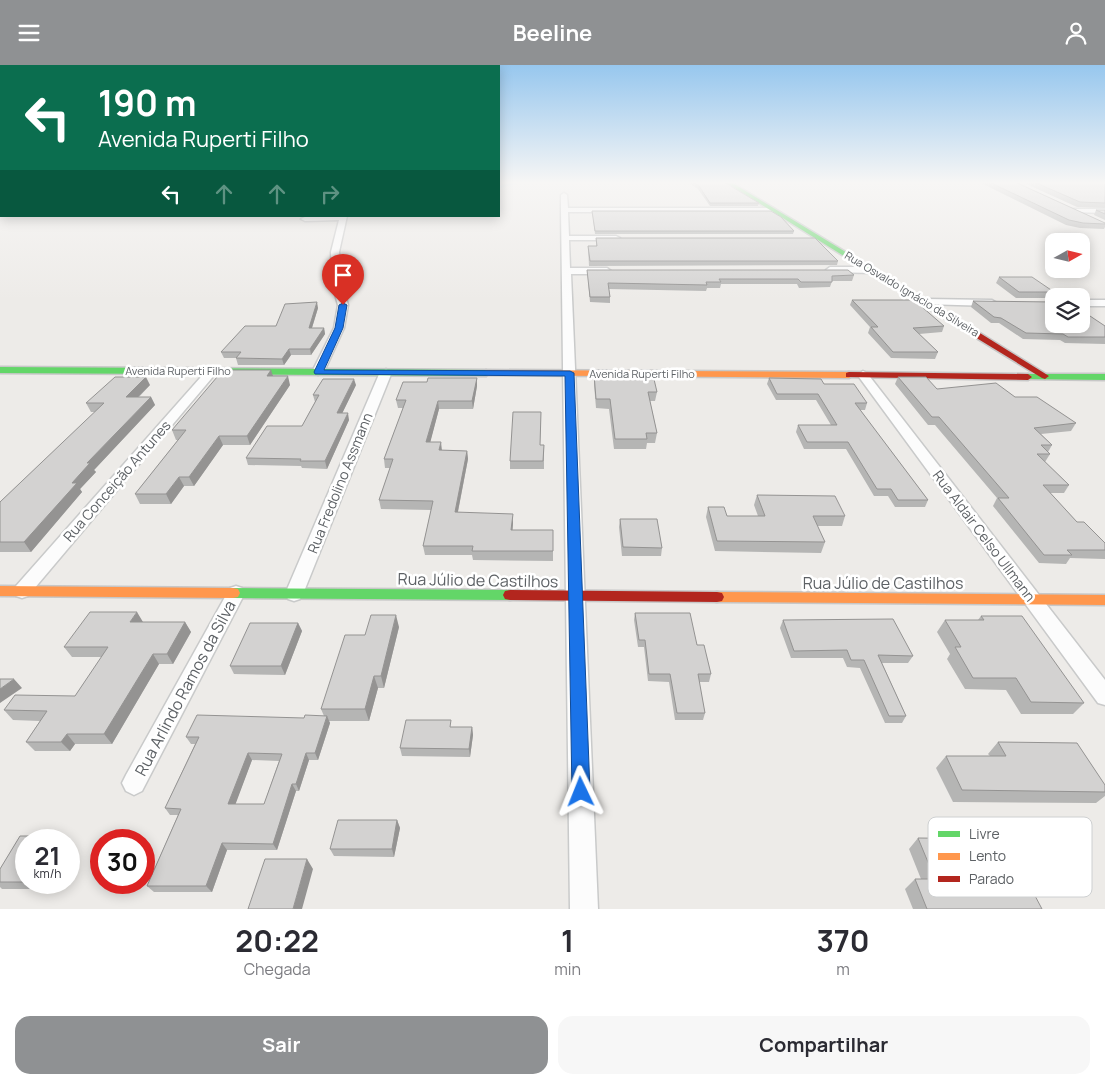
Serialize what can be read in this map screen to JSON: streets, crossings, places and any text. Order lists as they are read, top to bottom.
{
  "streets": {
    "street": [
      "Rua Osvaldo Ignácio da Silveira",
      "Avenida Ruperti Filho",
      "Rua Conceição Antunes",
      "Rua Fredolino Assmann",
      "Rua Aldair Celso Ullmann",
      "Rua Júlio de Castilhos",
      "Rua Arlindo Ramos da Silva"
    ]
  },
  "crossings": [
    ["Rua Osvaldo Ignácio da Silveira", "Avenida Ruperti Filho"],
    ["Avenida Ruperti Filho", "Rua Conceição Antunes"],
    ["Avenida Ruperti Filho", "Rua Fredolino Assmann"],
    ["Avenida Ruperti Filho", "Rua Aldair Celso Ullmann"],
    ["Rua Conceição Antunes", "Rua Júlio de Castilhos"],
    ["Rua Fredolino Assmann", "Rua Júlio de Castilhos"],
    ["Rua Aldair Celso Ullmann", "Rua Júlio de Castilhos"],
    ["Rua Júlio de Castilhos", "Rua Arlindo Ramos da Silva"]
  ],
  "legend": ["Livre", "Lento", "Parado"],
  "north": "right",
  "page": {
    "header": "Beeline",
    "turn": ["190 m", "Avenida Ruperti Filho"],
    "speed": "21 km/h",
    "limit": "30",
    "eta": [
      "20:22",
      "Chegada",
      "1",
      "min",
      "370",
      "m"
    ],
    "buttons": ["Sair", "Compartilhar"]
  }
}
